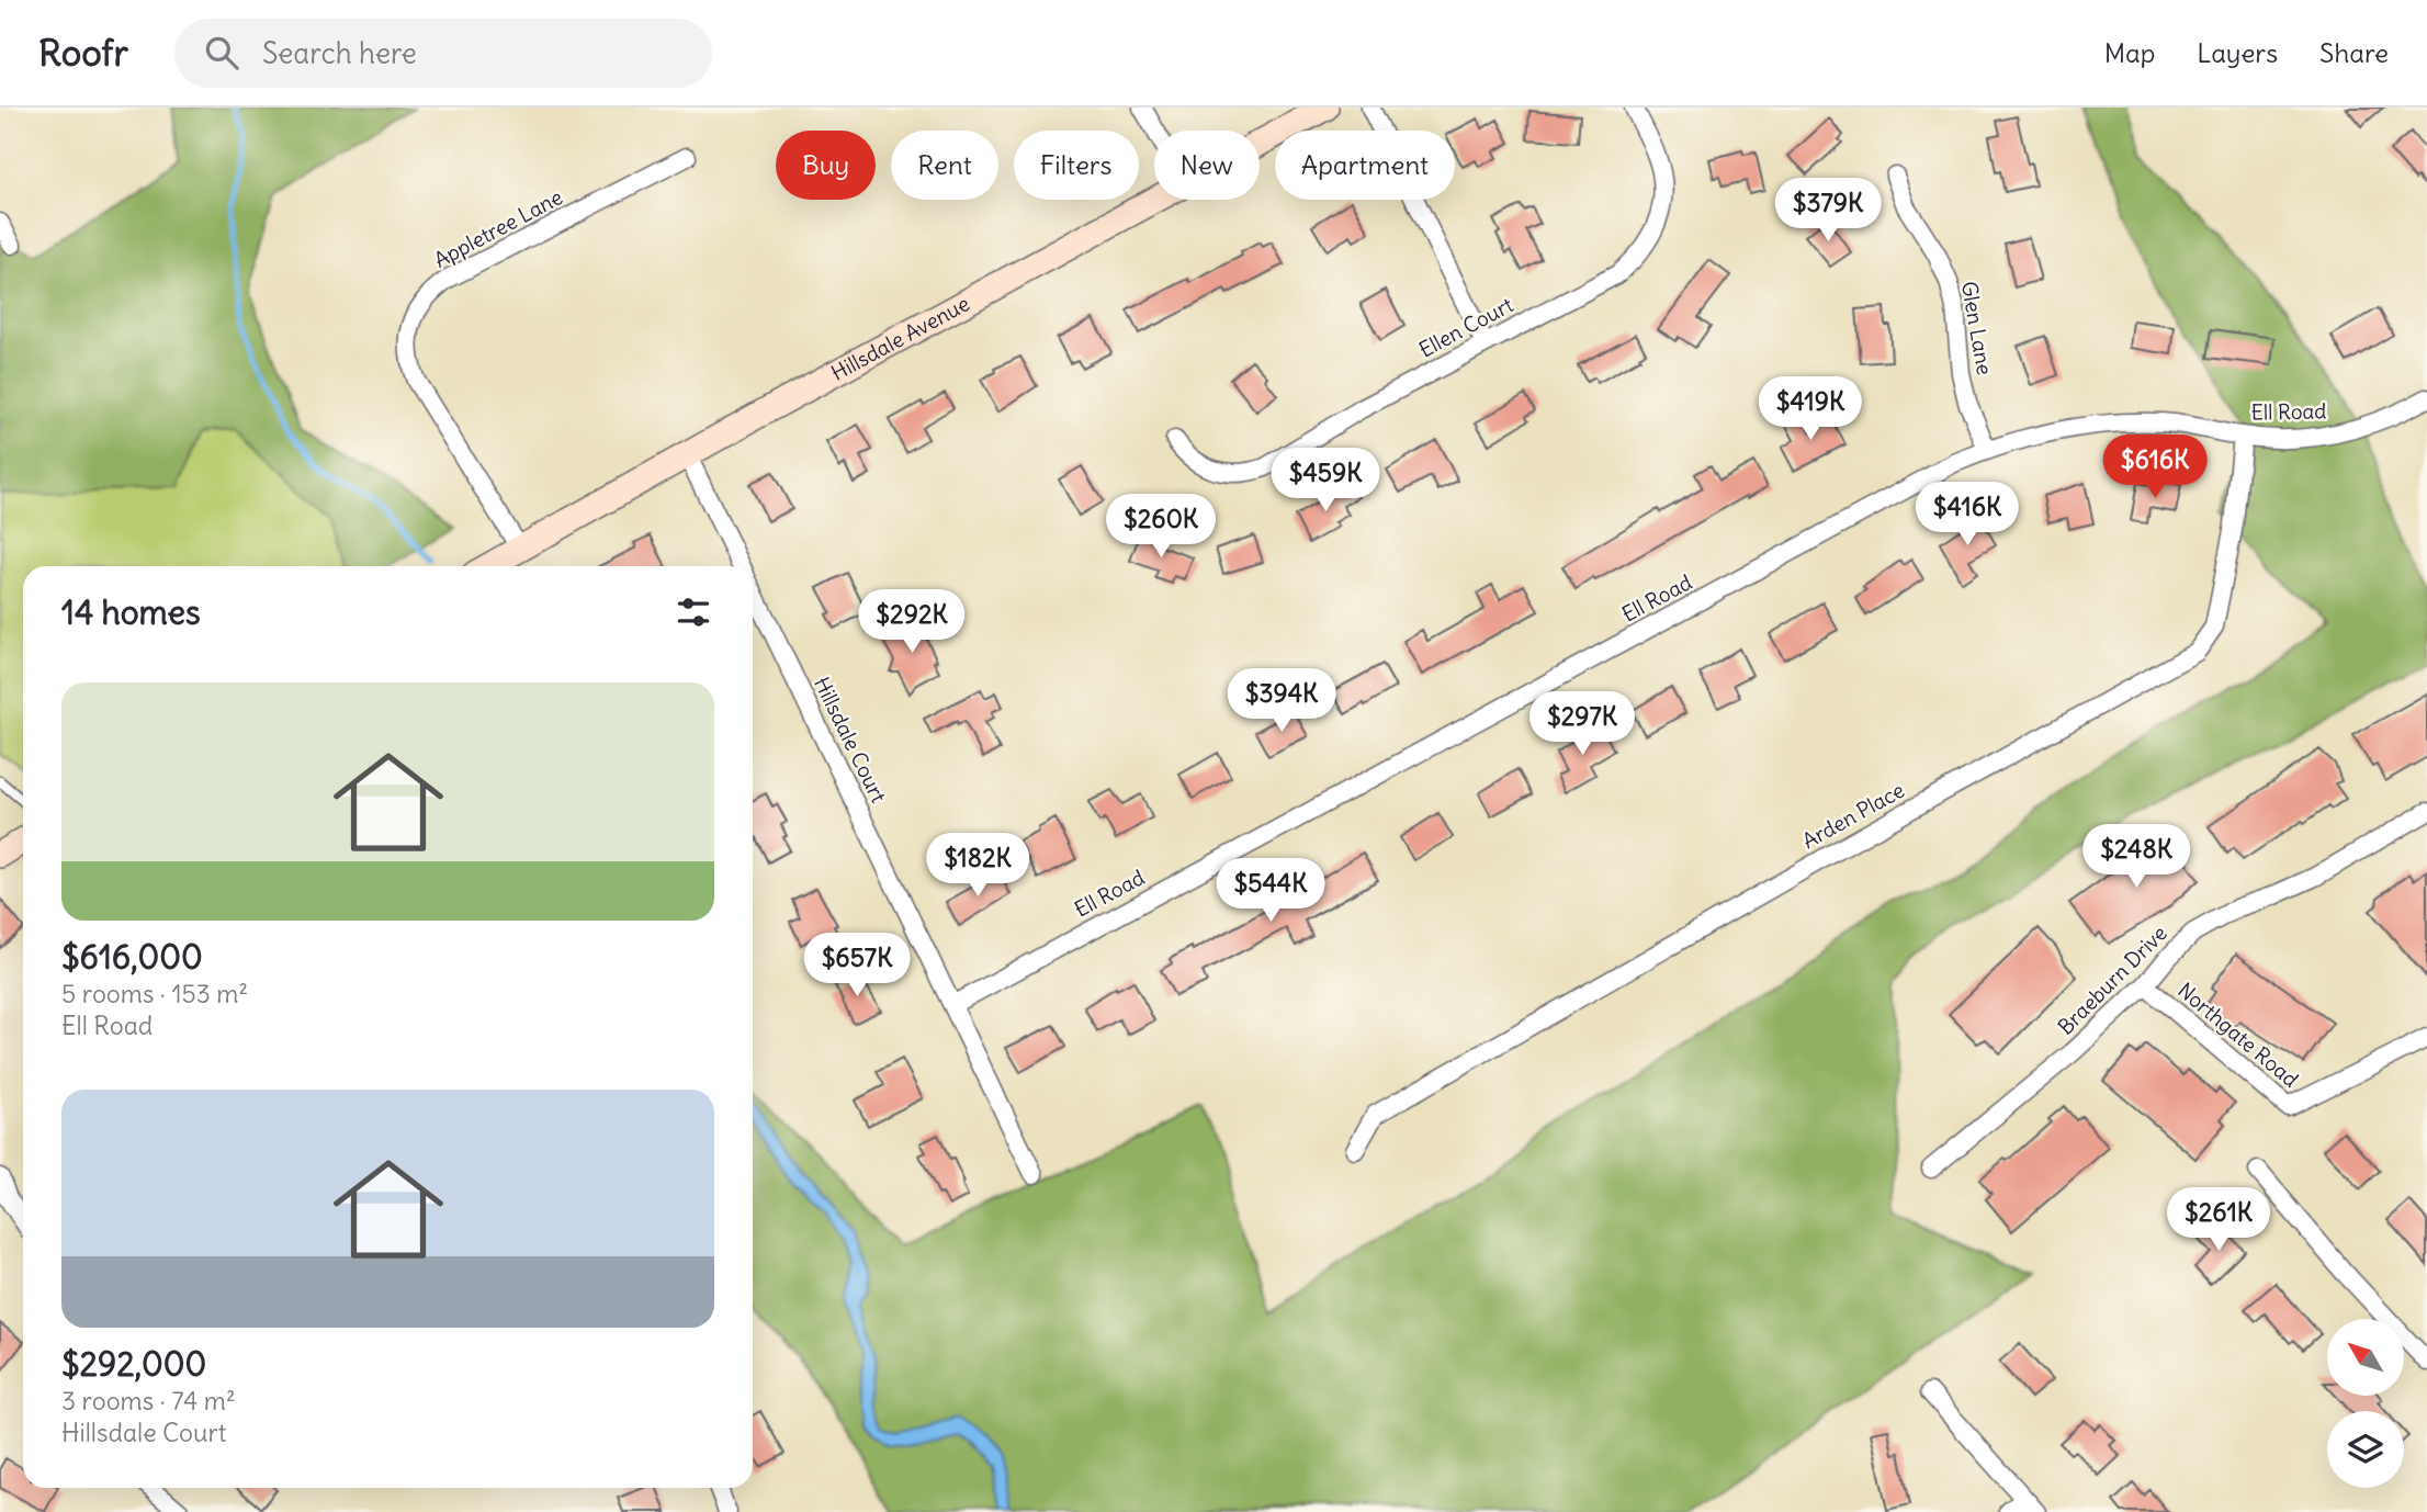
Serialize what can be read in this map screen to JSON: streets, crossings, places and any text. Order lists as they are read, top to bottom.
{
  "streets": {
    "street": [
      "Appletree Lane",
      "Ellen Court",
      "Glen Lane",
      "Hillsdale Avenue",
      "Ell Road",
      "Hillsdale Court",
      "Arden Place",
      "Braeburn Drive",
      "Northgate Road"
    ]
  },
  "crossings": [
    ["Appletree Lane", "Hillsdale Avenue"],
    ["Glen Lane", "Ell Road"],
    ["Hillsdale Avenue", "Hillsdale Court"],
    ["Ell Road", "Hillsdale Court"],
    ["Ell Road", "Arden Place"],
    ["Braeburn Drive", "Northgate Road"]
  ],
  "north": "top left",
  "page": {
    "header": "Roofr",
    "search": "Search here",
    "nav": ["Map", "Layers", "Share"],
    "chip": [
      "Buy",
      "Rent",
      "Filters",
      "New",
      "Apartment"
    ],
    "price": [
      "$379K",
      "$419K",
      "$616K",
      "$459K",
      "$416K",
      "$260K",
      "$292K",
      "$394K",
      "$297K",
      "$248K",
      "$182K",
      "$544K",
      "$657K",
      "$261K"
    ],
    "heading": "14 homes",
    "list": [
      {
        "name": "$616,000",
        "note": "5 rooms · 153 m² · Ell Road"
      },
      {
        "name": "$292,000",
        "note": "3 rooms · 74 m² · Hillsdale Court"
      }
    ]
  }
}
